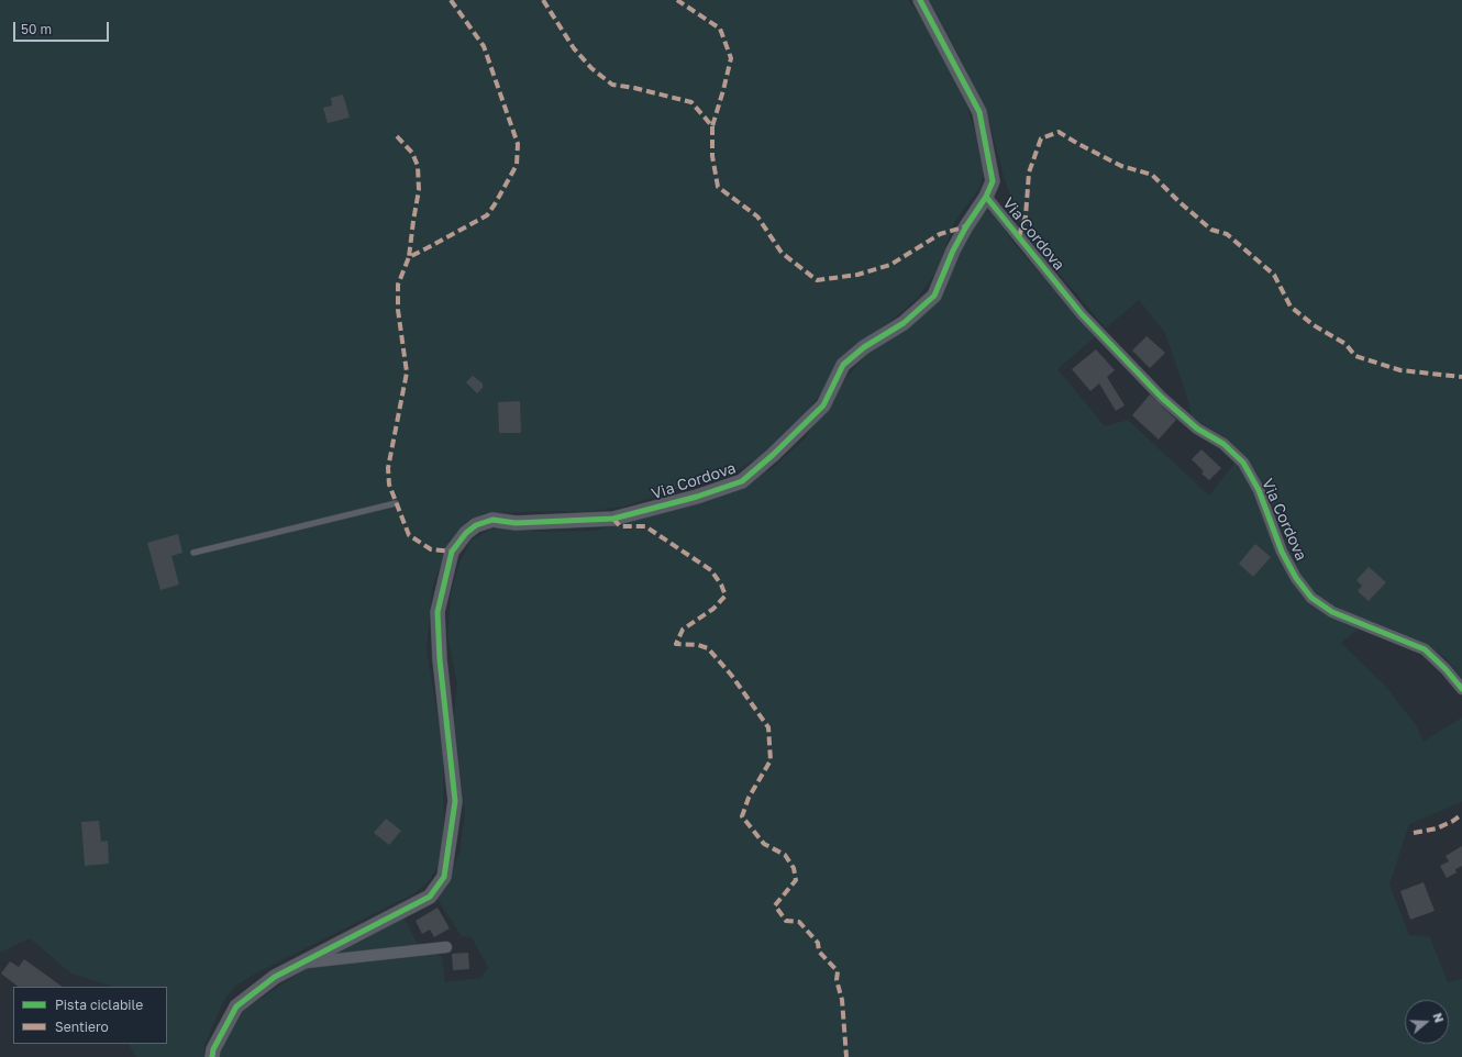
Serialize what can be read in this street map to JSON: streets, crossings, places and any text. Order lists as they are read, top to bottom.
{
  "streets": {
    "street": ["Via Cordova"]
  },
  "legend": ["Pista ciclabile", "Sentiero"],
  "scale_bar": "50 m",
  "north": "right"
}
